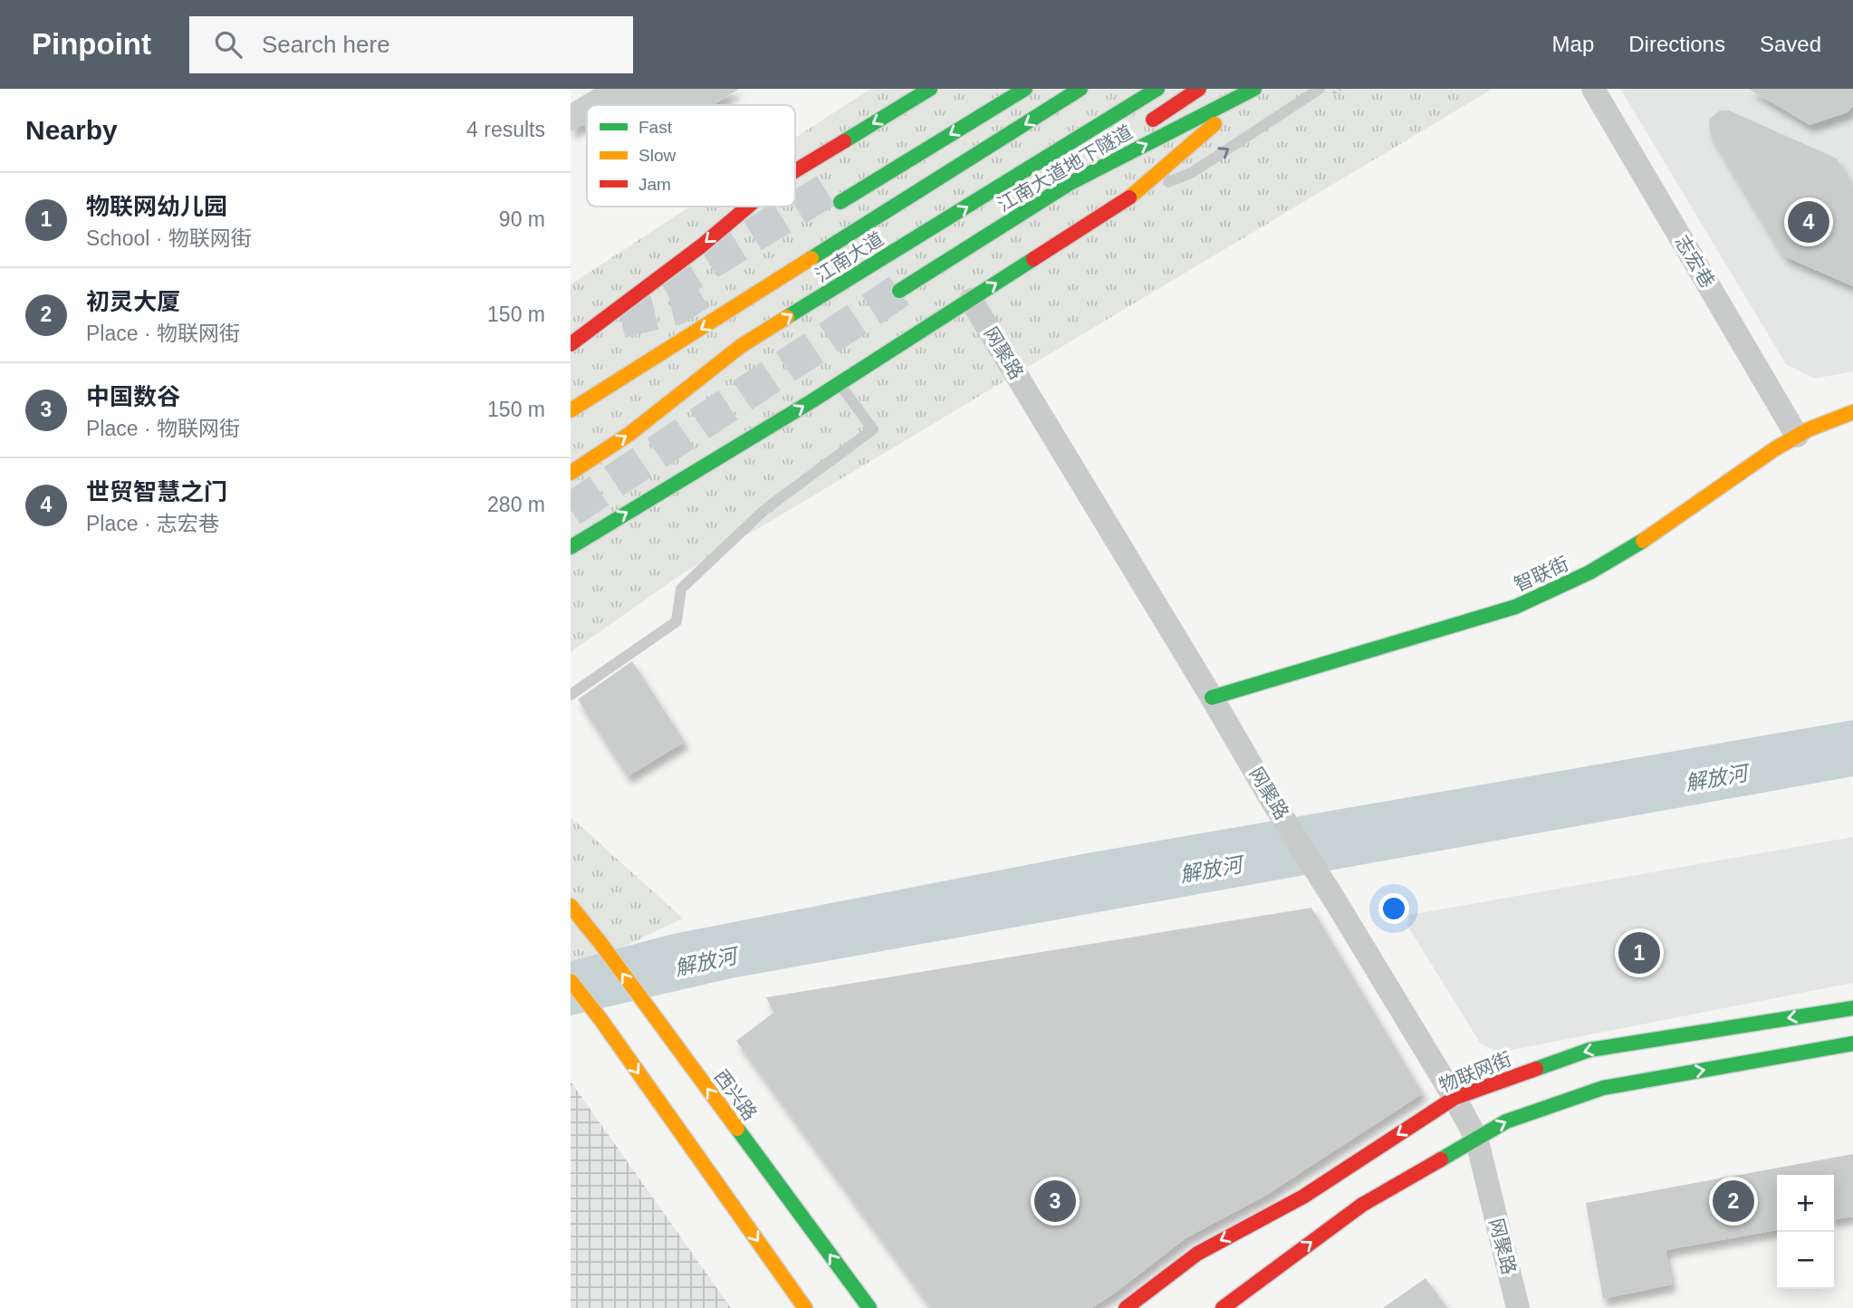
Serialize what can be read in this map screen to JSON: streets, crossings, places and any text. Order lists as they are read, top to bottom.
{
  "streets": {
    "main road": [
      "江南大道地下隧道",
      "江南大道",
      "智联街",
      "物联网街",
      "西兴路"
    ],
    "street": ["志宏巷", "网聚路"]
  },
  "crossings": [
    ["志宏巷", "智联街"],
    ["网聚路", "智联街"],
    ["网聚路", "物联网街"]
  ],
  "water": ["解放河"],
  "legend": ["Fast", "Slow", "Jam"],
  "page": {
    "header": "Pinpoint",
    "search": "Search here",
    "nav": ["Map", "Directions", "Saved"],
    "heading": ["Nearby", "4 results"],
    "list": [
      {
        "mark": "1",
        "name": "物联网幼儿园",
        "note": "School · 物联网街",
        "value": "90 m"
      },
      {
        "mark": "2",
        "name": "初灵大厦",
        "note": "Place · 物联网街",
        "value": "150 m"
      },
      {
        "mark": "3",
        "name": "中国数谷",
        "note": "Place · 物联网街",
        "value": "150 m"
      },
      {
        "mark": "4",
        "name": "世贸智慧之门",
        "note": "Place · 志宏巷",
        "value": "280 m"
      }
    ],
    "pins": [
      "4",
      "1",
      "2",
      "3"
    ],
    "map_buttons": ["+", "−"]
  }
}
